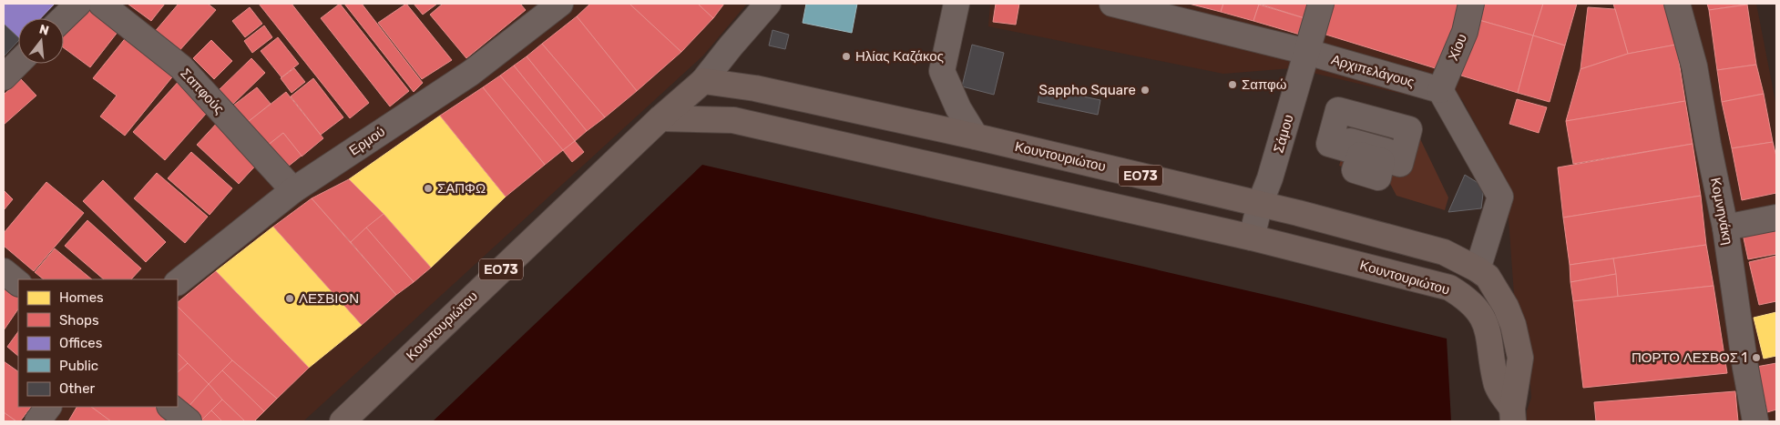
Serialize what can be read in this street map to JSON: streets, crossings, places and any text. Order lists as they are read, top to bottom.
{
  "streets": {
    "main road": ["Κουντουριώτου", "ΕΟ73"],
    "street": [
      "Χίου",
      "Αρχιπελάγους",
      "Σαπφούς",
      "Σάμου",
      "Ερμού",
      "Κομνηνάκη"
    ]
  },
  "crossings": [
    ["Χίου", "Αρχιπελάγους"],
    ["Αρχιπελάγους", "Σάμου"],
    ["Σαπφούς", "Ερμού"],
    ["Σάμου", "Κουντουριώτου"]
  ],
  "places": [
    "Ηλίας Καζάκος",
    "Σαπφώ",
    "Sappho Square",
    "ΣΑΠΦΩ",
    "ΛΕΣΒΙΟΝ",
    "ΠΟΡΤΟ ΛΕΣΒΟΣ 1"
  ],
  "legend": [
    "Homes",
    "Shops",
    "Offices",
    "Public",
    "Other"
  ],
  "north": "top"
}
